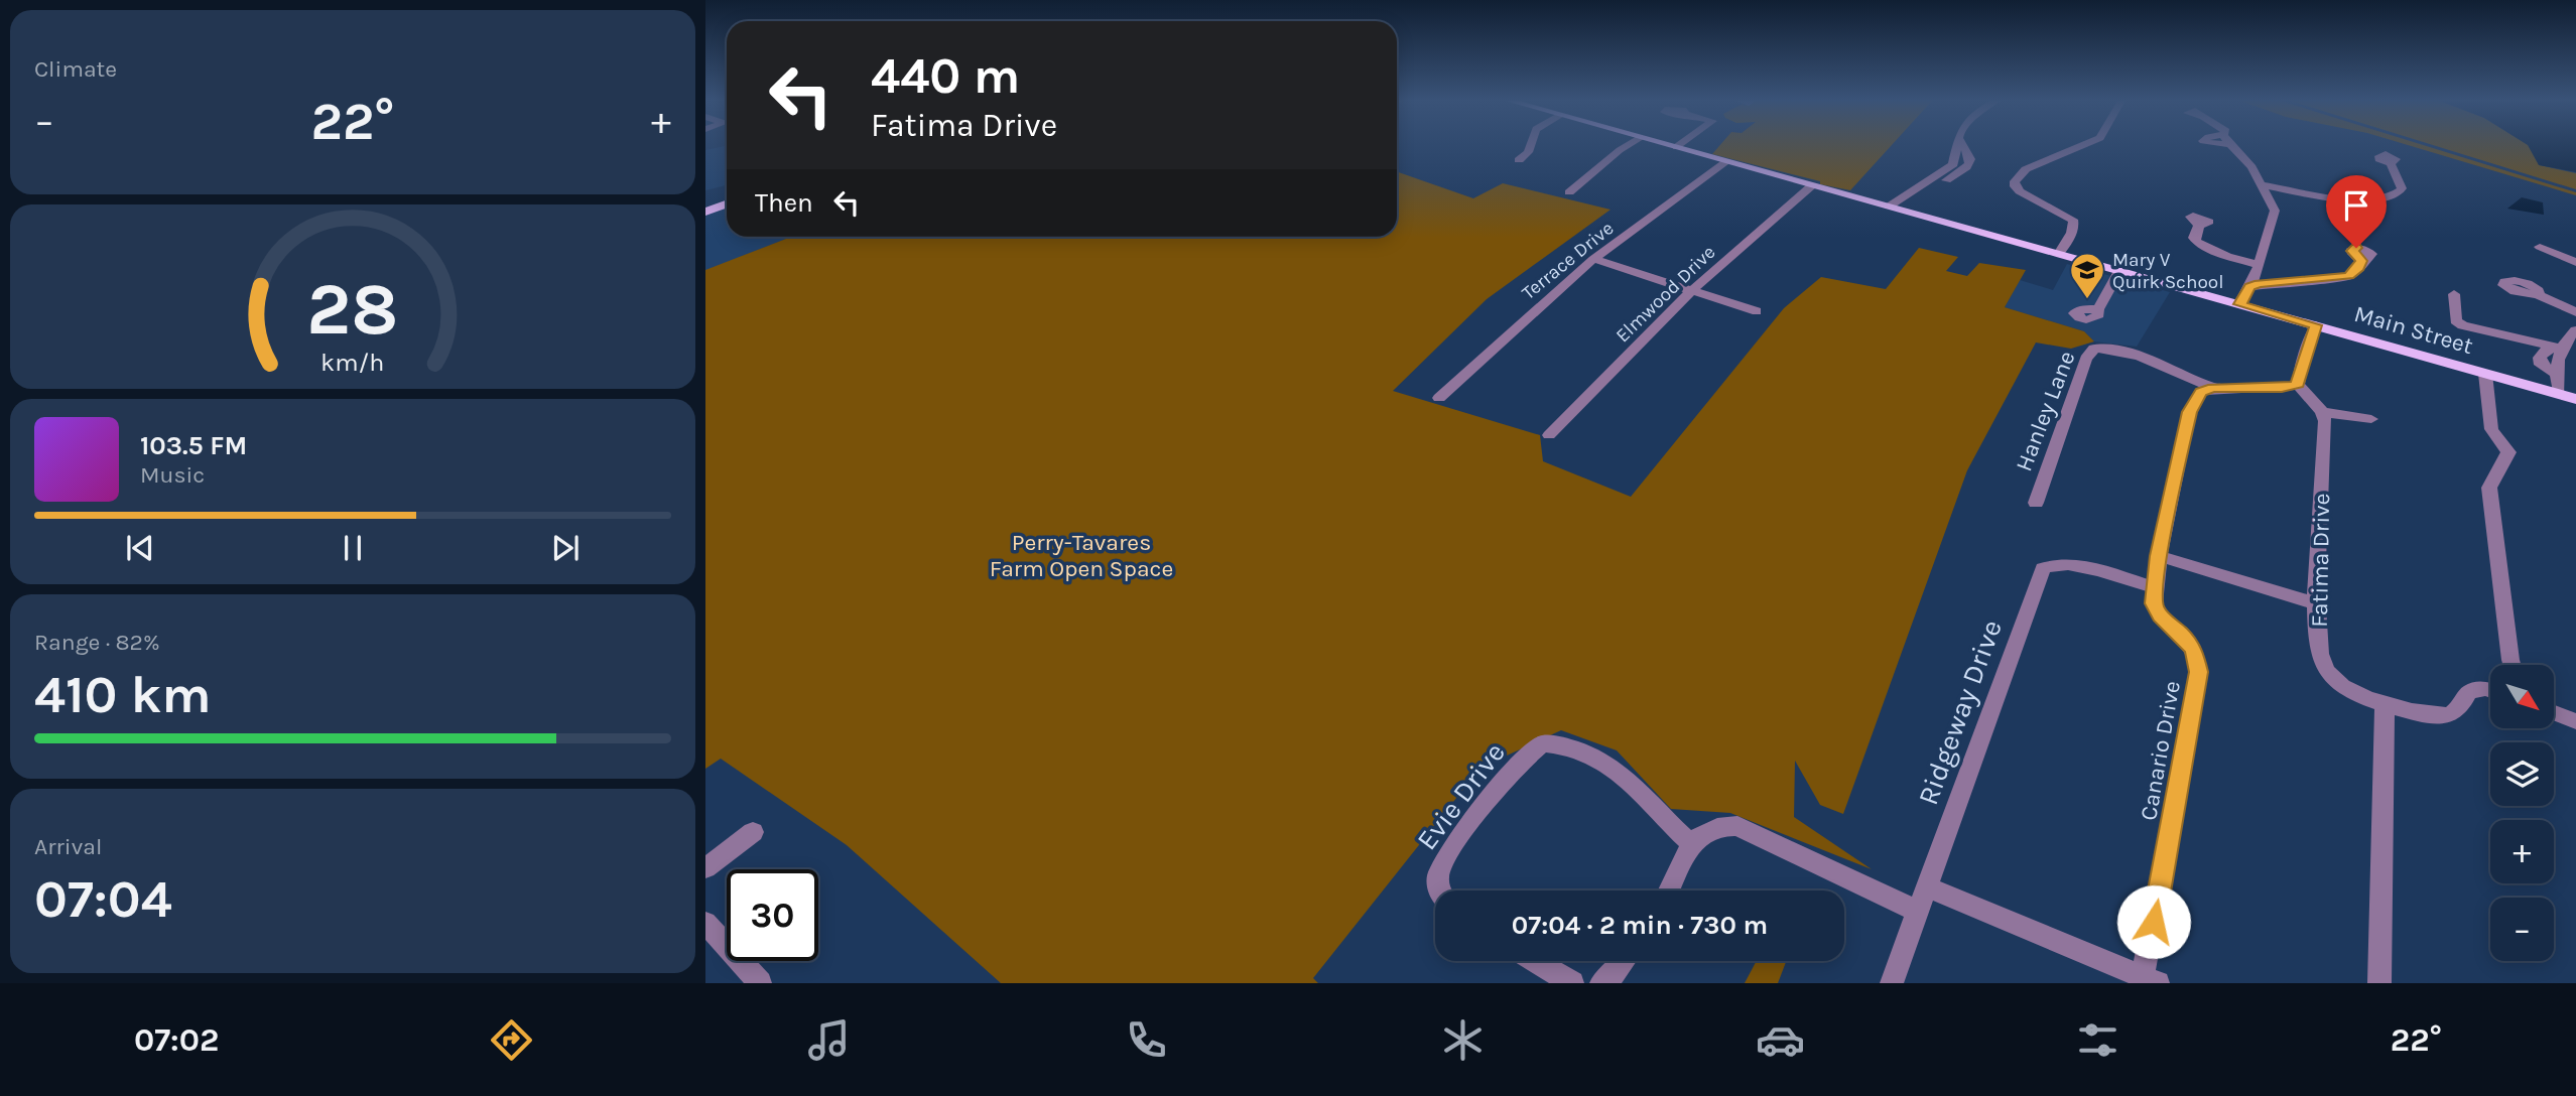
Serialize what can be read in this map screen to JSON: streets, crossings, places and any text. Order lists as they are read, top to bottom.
{
  "streets": {
    "main road": ["Main Street"],
    "street": [
      "Terrace Drive",
      "Elmwood Drive",
      "Hanley Lane",
      "Fatima Drive",
      "Ridgeway Drive",
      "Canario Drive",
      "Evie Drive"
    ]
  },
  "crossings": [
    ["Terrace Drive", "Main Street"],
    ["Elmwood Drive", "Main Street"],
    ["Hanley Lane", "Canario Drive"],
    ["Ridgeway Drive", "Canario Drive"]
  ],
  "parks": ["Perry-Tavares Farm Open Space"],
  "places": {
    "school or university": ["Mary V Quirk School"]
  },
  "north": "bottom right",
  "page": {
    "tile": [
      "Climate",
      ["Range · 82%", "410 km"],
      ["Arrival", "07:04"]
    ],
    "turn": ["440 m", "Fatima Drive"],
    "heat": ["−", "22°", "+"],
    "then": "Then",
    "song": ["103.5 FM", "Music"],
    "map_buttons": ["+", "−"],
    "limit": "30",
    "trip": "07:04 · 2 min · 730 m",
    "tabs": ["07:02", "22°"],
    "gauge": ["28", "km/h"]
  }
}
